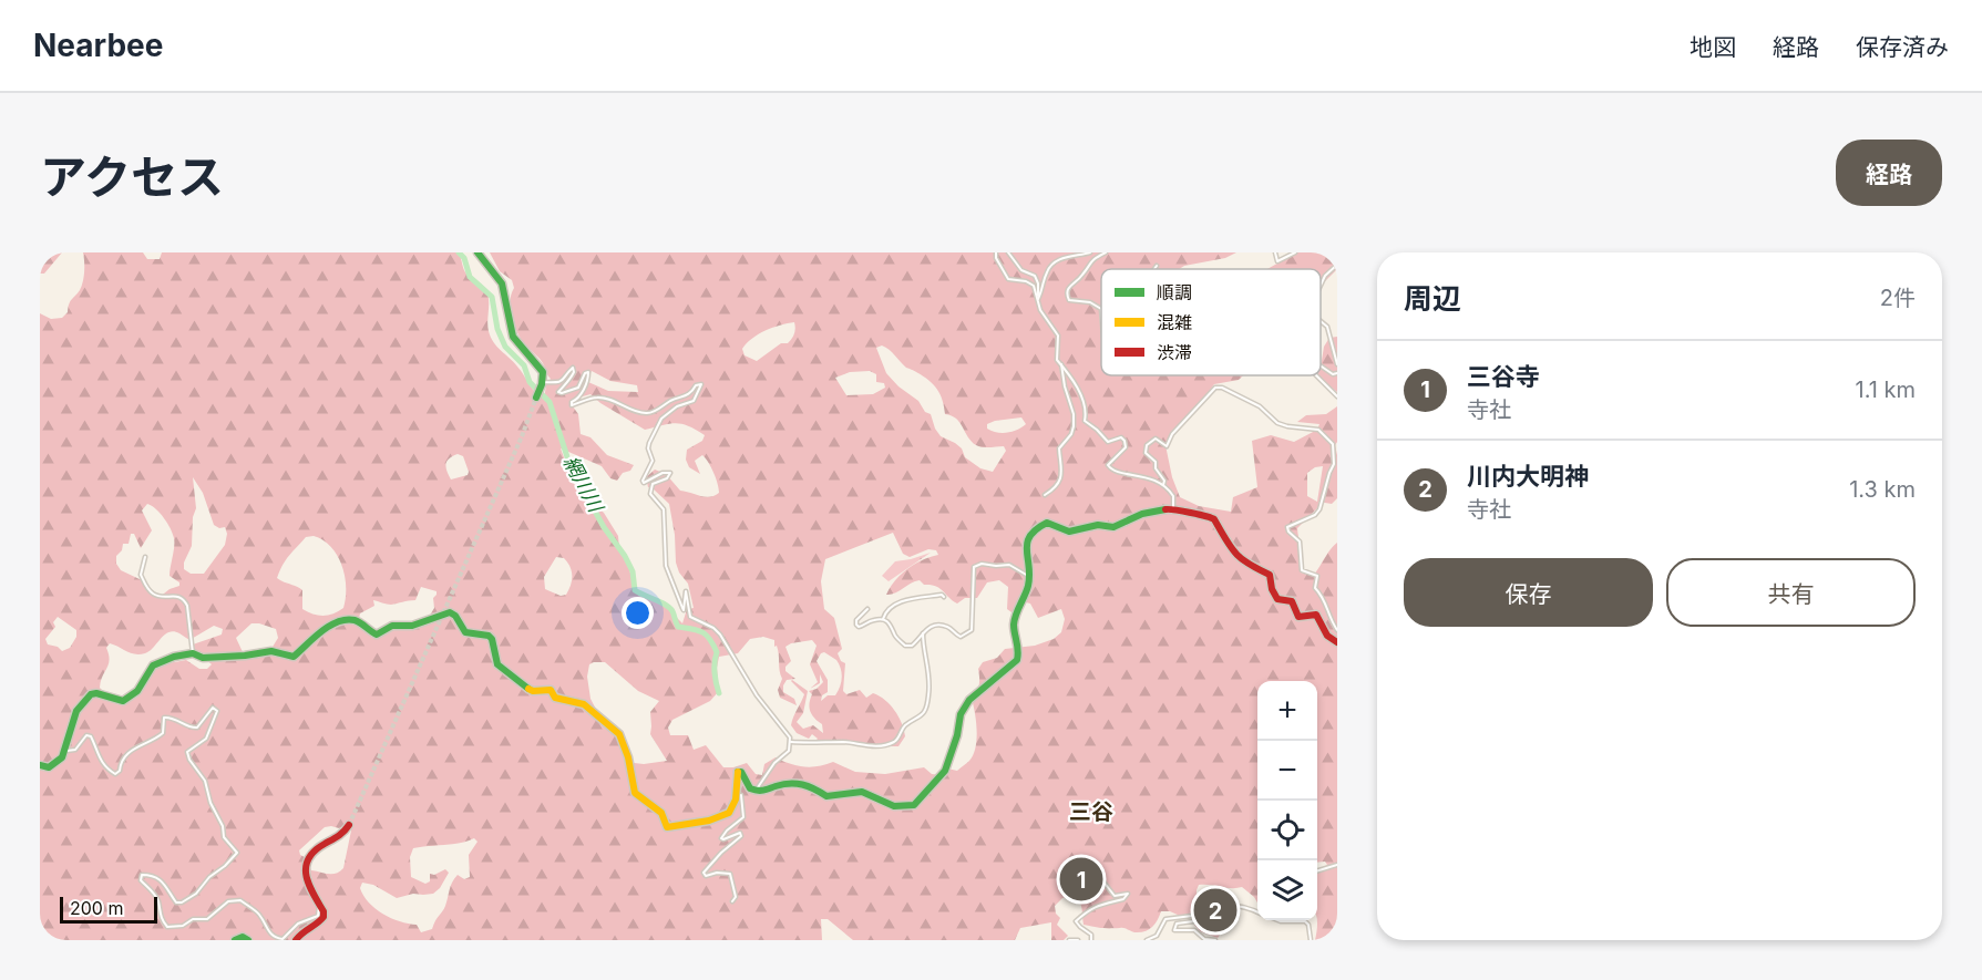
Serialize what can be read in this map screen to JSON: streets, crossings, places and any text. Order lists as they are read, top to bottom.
{
  "districts": ["三谷"],
  "water": ["網川川"],
  "legend": ["順調", "混雑", "渋滞"],
  "scale_bar": "200 m",
  "page": {
    "header": "Nearbee",
    "nav": ["地図", "経路", "保存済み"],
    "title": "アクセス",
    "buttons": [
      "経路",
      ["保存", "共有"]
    ],
    "heading": ["周辺", "2件"],
    "list": [
      {
        "mark": "1",
        "name": "三谷寺",
        "note": "寺社",
        "value": "1.1 km"
      },
      {
        "mark": "2",
        "name": "川内大明神",
        "note": "寺社",
        "value": "1.3 km"
      }
    ],
    "map_buttons": ["+", "−"],
    "pins": ["1", "2"],
    "scale": "200 m"
  }
}
